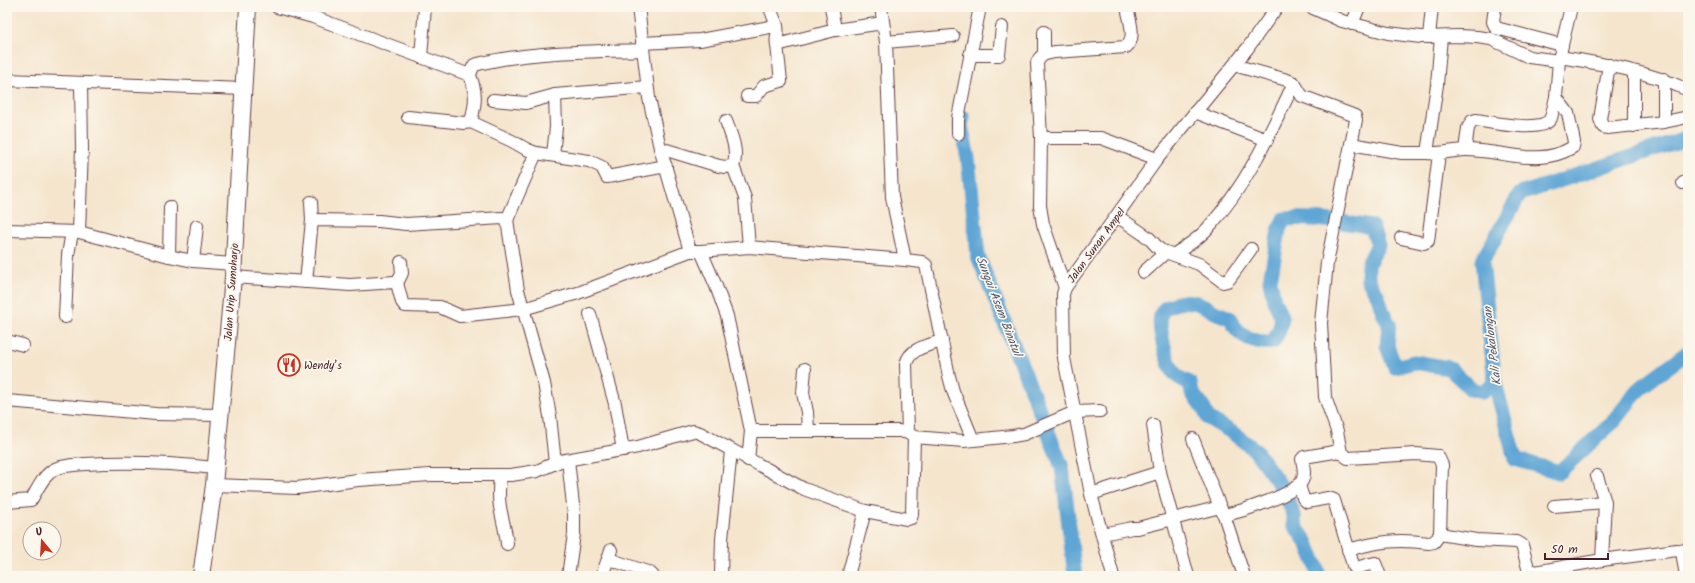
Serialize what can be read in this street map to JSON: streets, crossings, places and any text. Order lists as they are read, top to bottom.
{
  "streets": {
    "main road": ["Jalan Urip Sumoharjo"],
    "street": ["Jalan Sunan Ampel"]
  },
  "water": ["Sungai Asem Binatul", "Kali Pekalongan"],
  "places": {
    "restaurant": ["Wendy’s"]
  },
  "scale_bar": "50 m",
  "north": "top"
}
